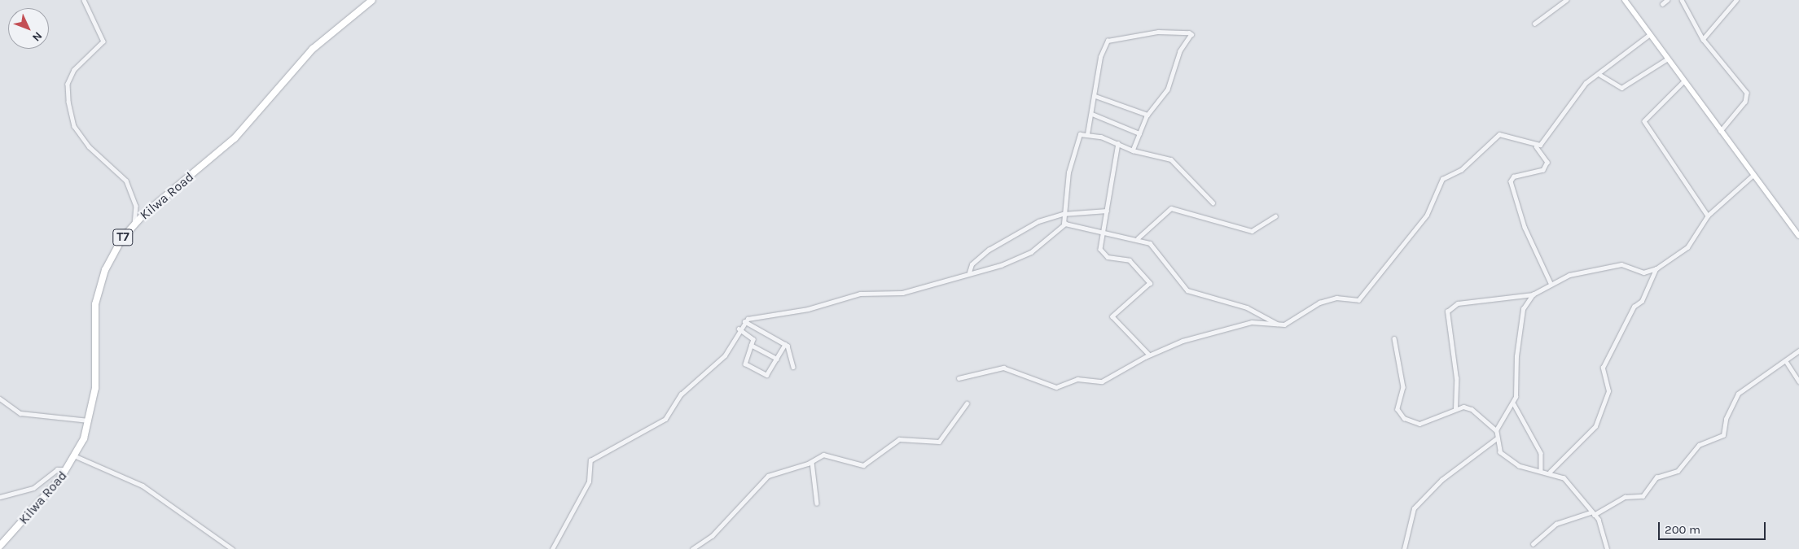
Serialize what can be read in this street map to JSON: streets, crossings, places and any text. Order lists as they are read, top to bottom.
{
  "streets": {
    "highway": ["Kilwa Road", "T7"]
  },
  "scale_bar": "200 m",
  "north": "bottom right"
}
